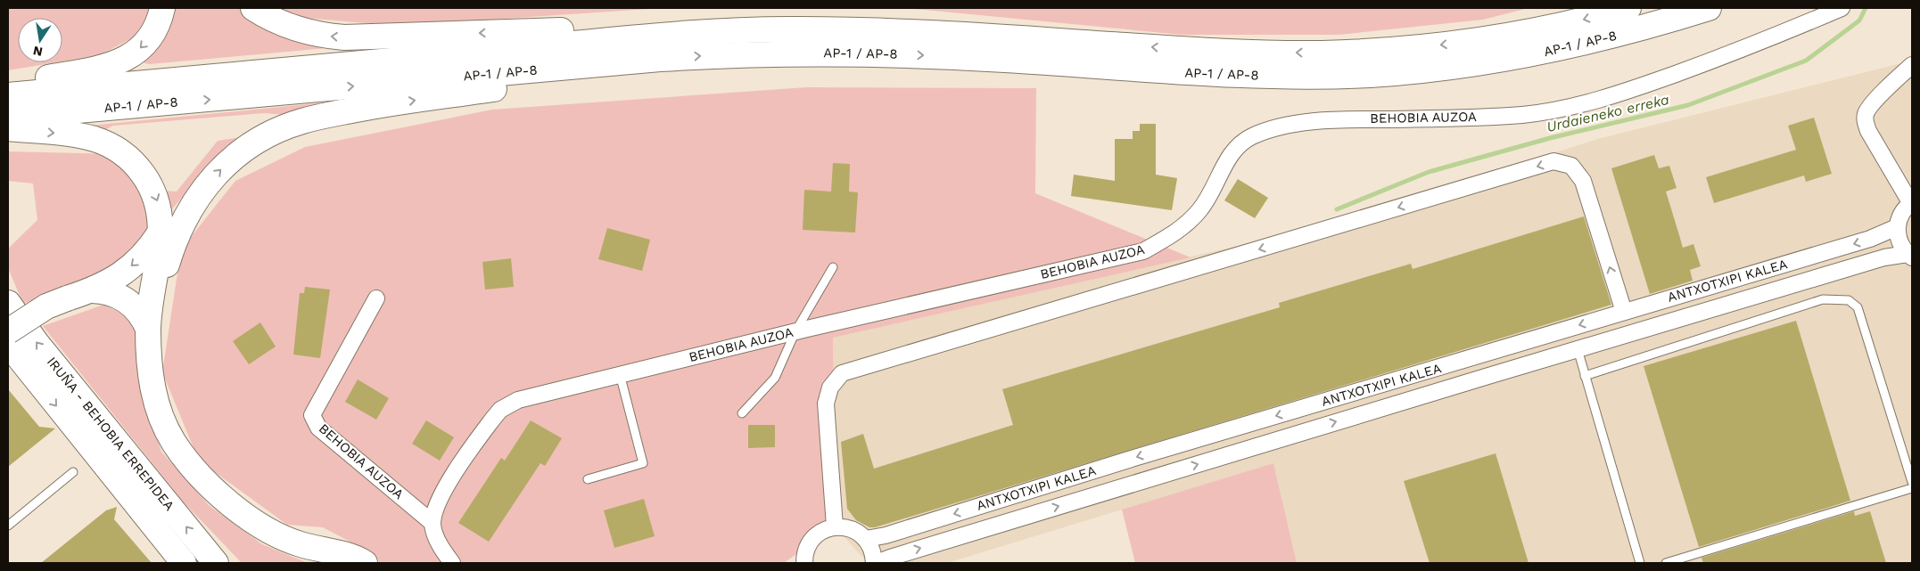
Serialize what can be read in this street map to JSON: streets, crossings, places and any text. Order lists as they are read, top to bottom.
{
  "streets": {
    "highway": ["AP-1 / AP-8", "IRUÑA - BEHOBIA ERREPIDEA"],
    "street": ["BEHOBIA AUZOA", "ANTXOTXIPI KALEA"]
  },
  "water": ["Urdaieneko erreka"],
  "north": "bottom"
}
